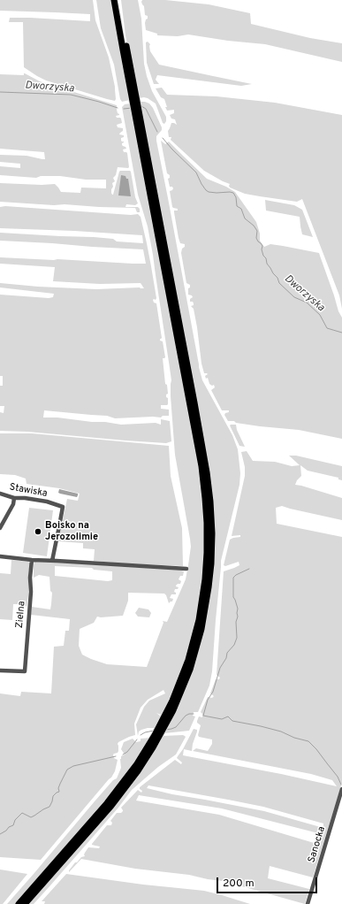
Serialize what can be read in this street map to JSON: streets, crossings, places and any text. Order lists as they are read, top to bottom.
{
  "streets": {
    "street": ["Stawiska", "Zielna", "Sanocka"]
  },
  "water": ["Dworzyska"],
  "places": ["Boisko na Jerozolimie"],
  "scale_bar": "200 m"
}
